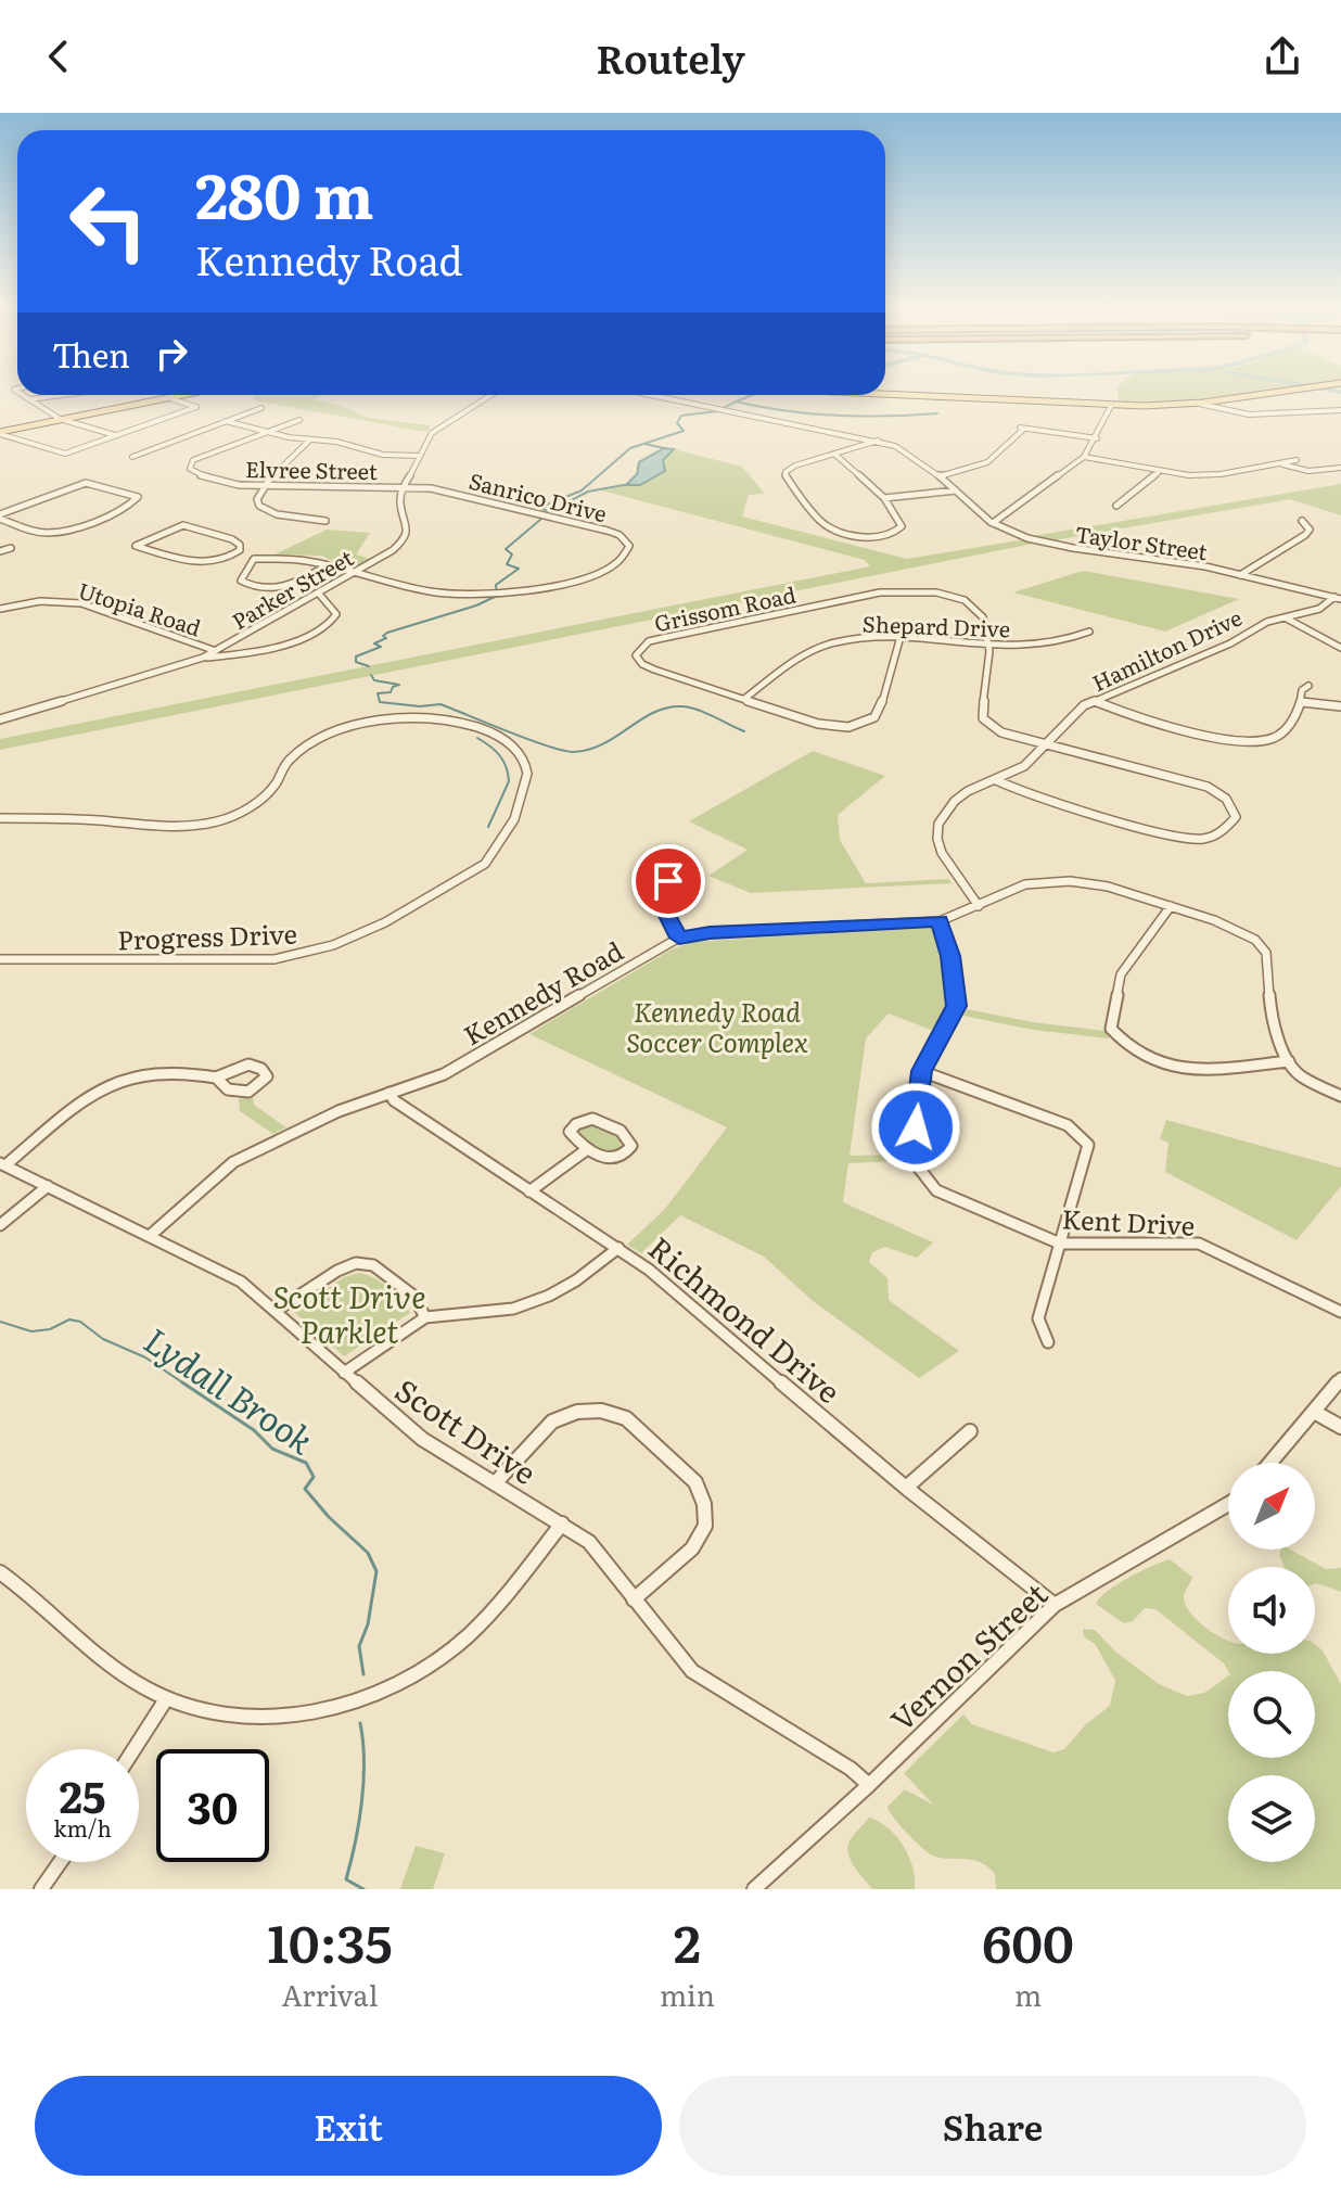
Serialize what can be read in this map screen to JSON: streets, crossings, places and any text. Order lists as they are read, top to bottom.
{
  "streets": {
    "street": [
      "Elvree Street",
      "Sanrico Drive",
      "Taylor Street",
      "Parker Street",
      "Utopia Road",
      "Grissom Road",
      "Shepard Drive",
      "Hamilton Drive",
      "Progress Drive",
      "Kennedy Road",
      "Kent Drive",
      "Richmond Drive",
      "Scott Drive",
      "Vernon Street"
    ]
  },
  "crossings": [
    ["Elvree Street", "Sanrico Drive"],
    ["Elvree Street", "Parker Street"],
    ["Sanrico Drive", "Parker Street"],
    ["Taylor Street", "Hamilton Drive"],
    ["Parker Street", "Utopia Road"],
    ["Grissom Road", "Shepard Drive"],
    ["Grissom Road", "Hamilton Drive"],
    ["Hamilton Drive", "Kennedy Road"],
    ["Kennedy Road", "Kent Drive"],
    ["Kennedy Road", "Richmond Drive"],
    ["Kennedy Road", "Scott Drive"],
    ["Richmond Drive", "Vernon Street"],
    ["Scott Drive", "Vernon Street"]
  ],
  "water": ["Lydall Brook"],
  "parks": ["Kennedy Road Soccer Complex", "Scott Drive Parklet"],
  "north": "top right",
  "page": {
    "header": "Routely",
    "turn": ["280 m", "Kennedy Road"],
    "then": "Then",
    "speed": "25 km/h",
    "limit": "30",
    "eta": [
      "10:35",
      "Arrival",
      "2",
      "min",
      "600",
      "m"
    ],
    "buttons": ["Exit", "Share"]
  }
}
